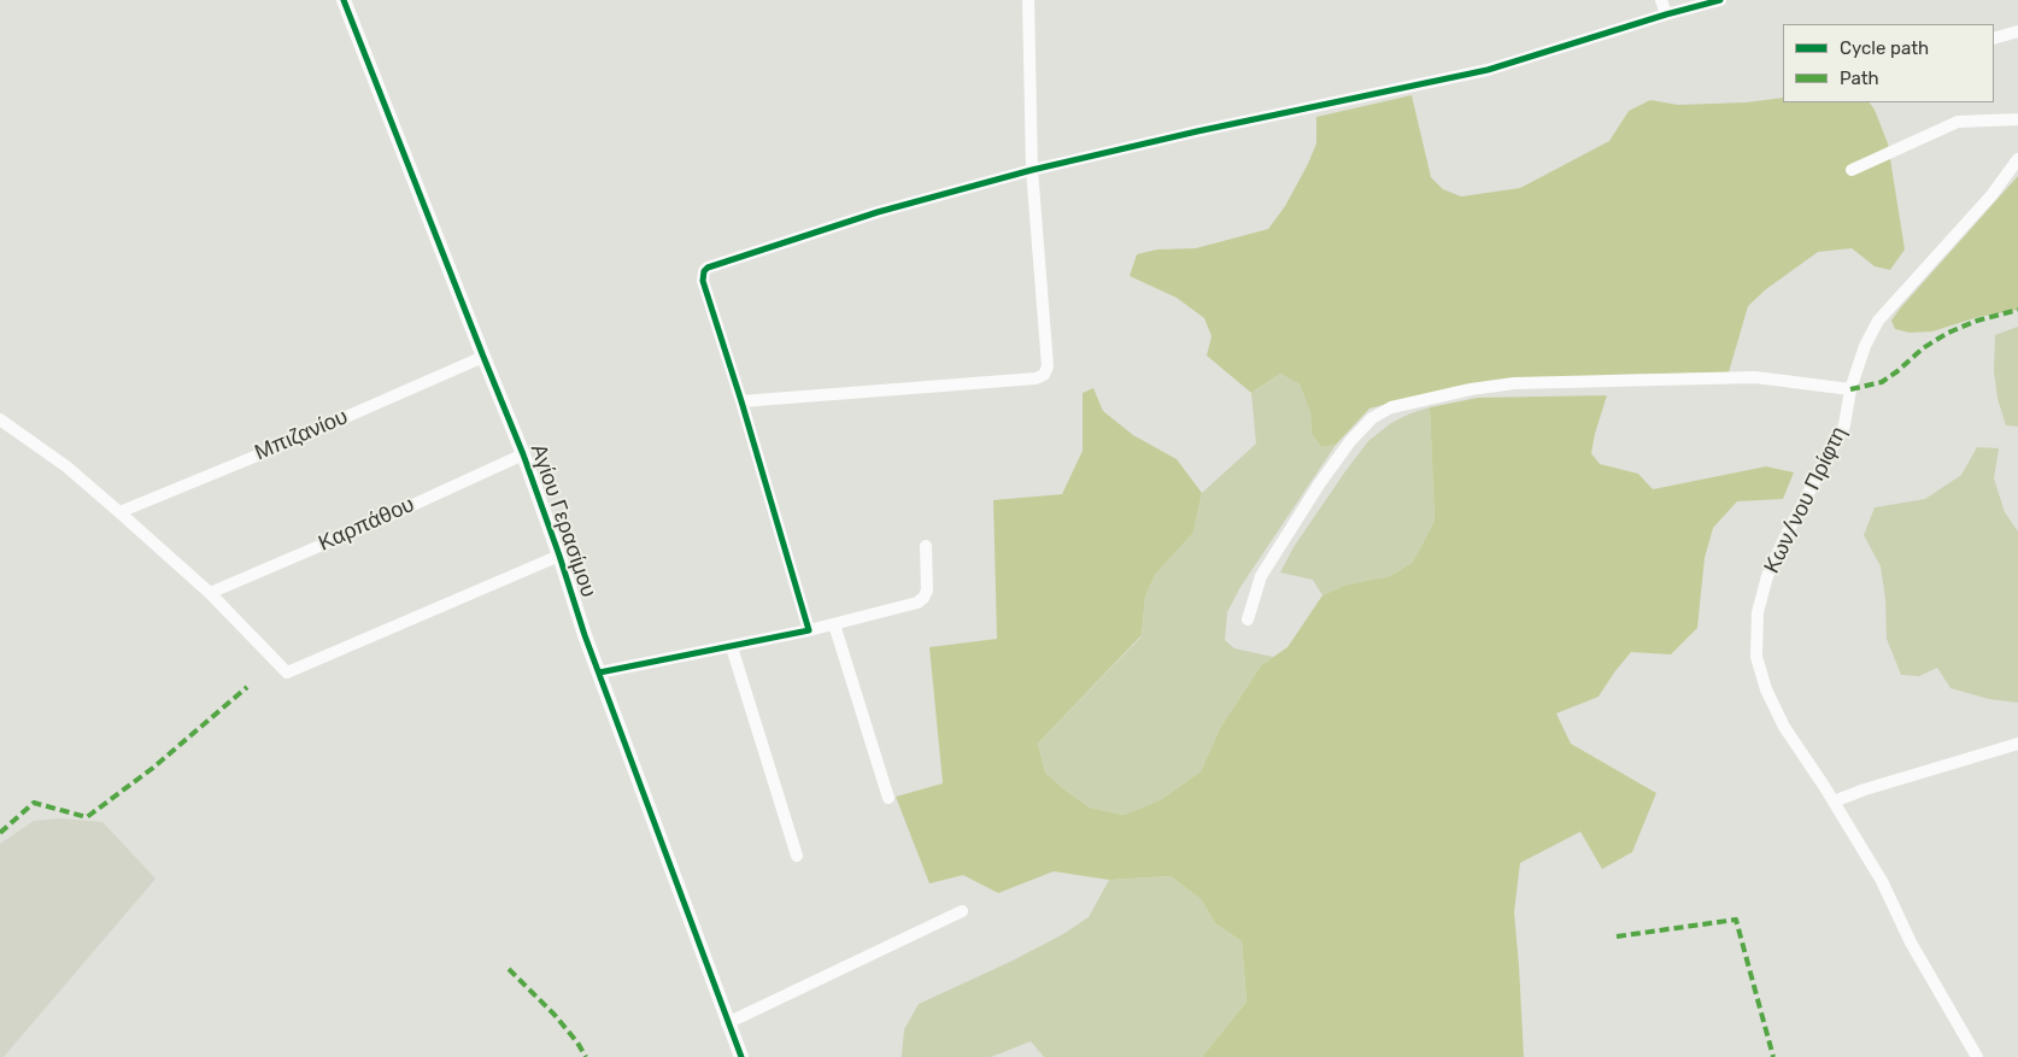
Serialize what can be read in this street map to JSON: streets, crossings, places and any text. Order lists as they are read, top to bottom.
{
  "streets": {
    "street": [
      "Μπιζανίου",
      "Κων/νου Πρίφτη",
      "Αγίου Γερασίμου",
      "Καρπάθου"
    ]
  },
  "crossings": [
    ["Μπιζανίου", "Αγίου Γερασίμου"],
    ["Αγίου Γερασίμου", "Καρπάθου"]
  ],
  "legend": ["Cycle path", "Path"]
}
